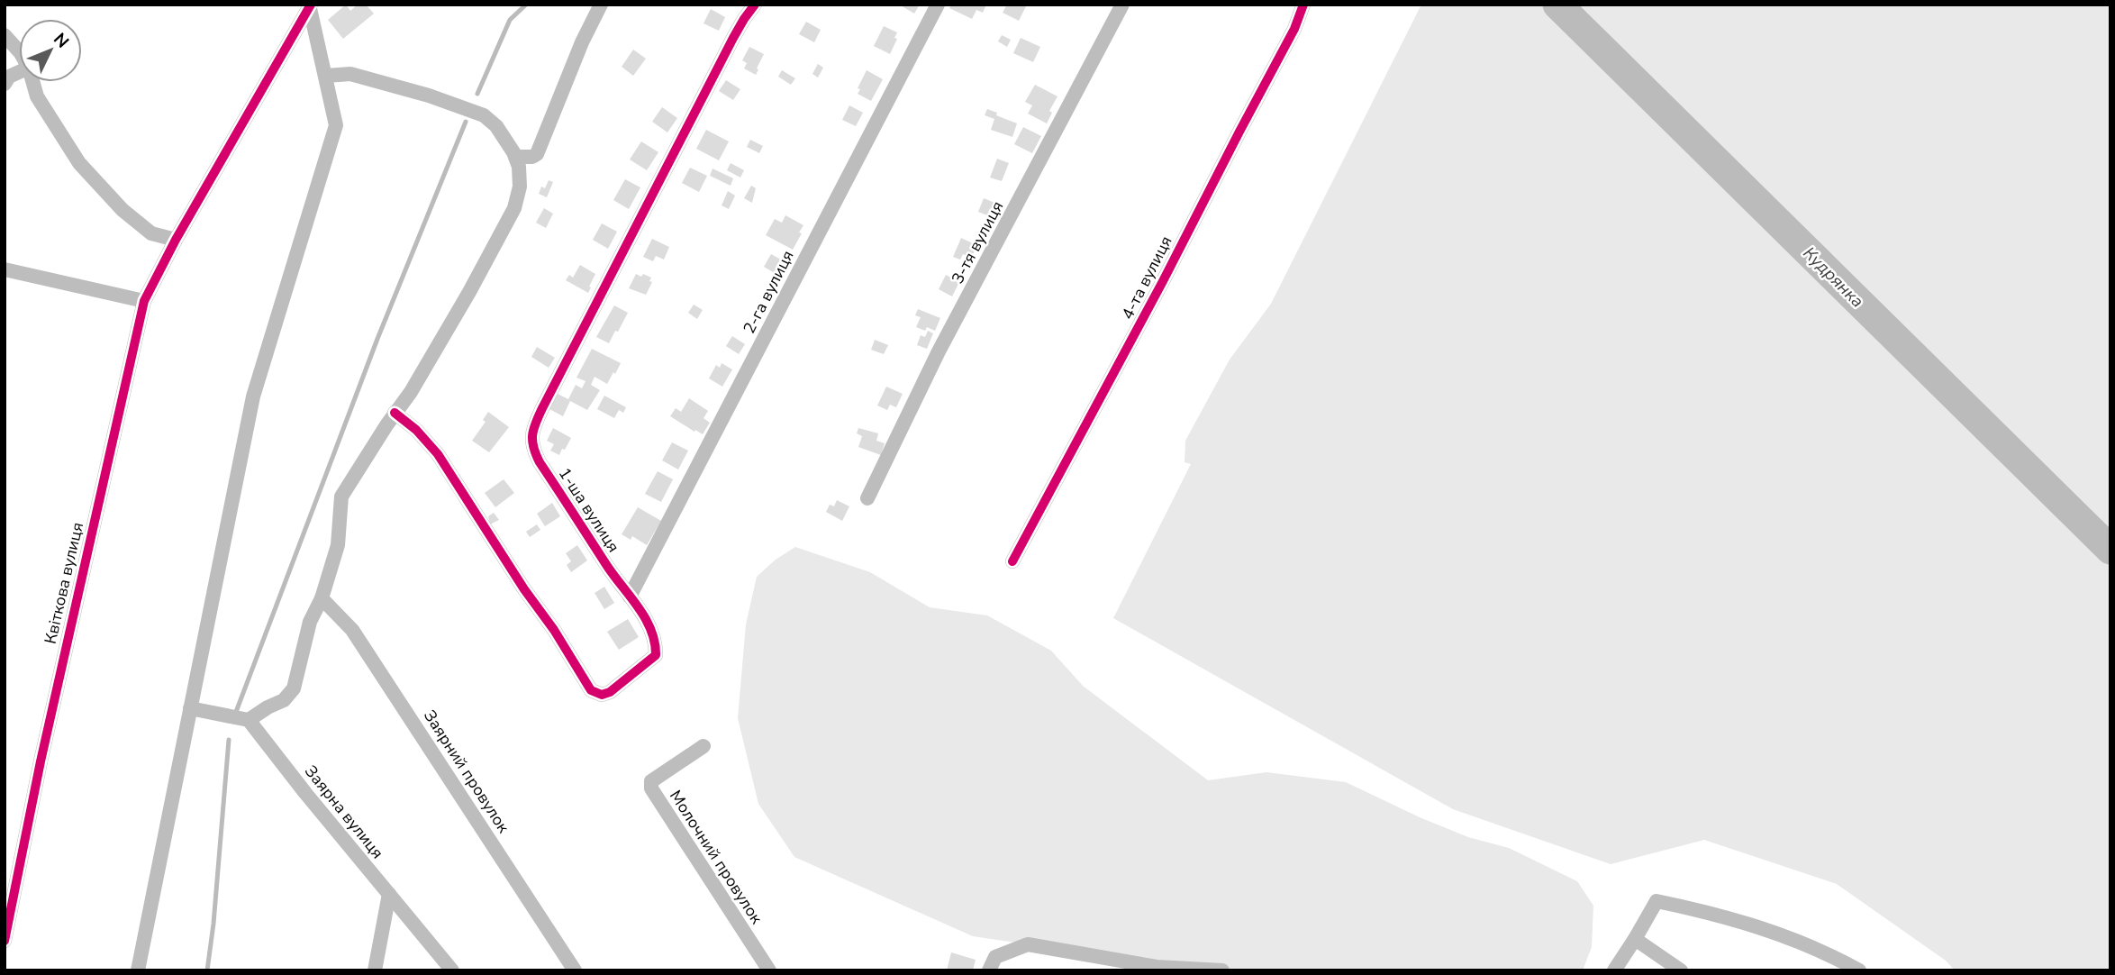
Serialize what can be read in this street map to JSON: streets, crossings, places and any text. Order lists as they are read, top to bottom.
{
  "streets": {
    "street": [
      "3-тя вулиця",
      "4-та вулиця",
      "2-га вулиця",
      "1-ша вулиця",
      "Квіткова вулиця",
      "Заярний провулок",
      "Заярна вулиця",
      "Молочний провулок"
    ]
  },
  "crossings": [
    ["2-га вулиця", "1-ша вулиця"]
  ],
  "water": ["Кудрянка"],
  "north": "top right"
}
